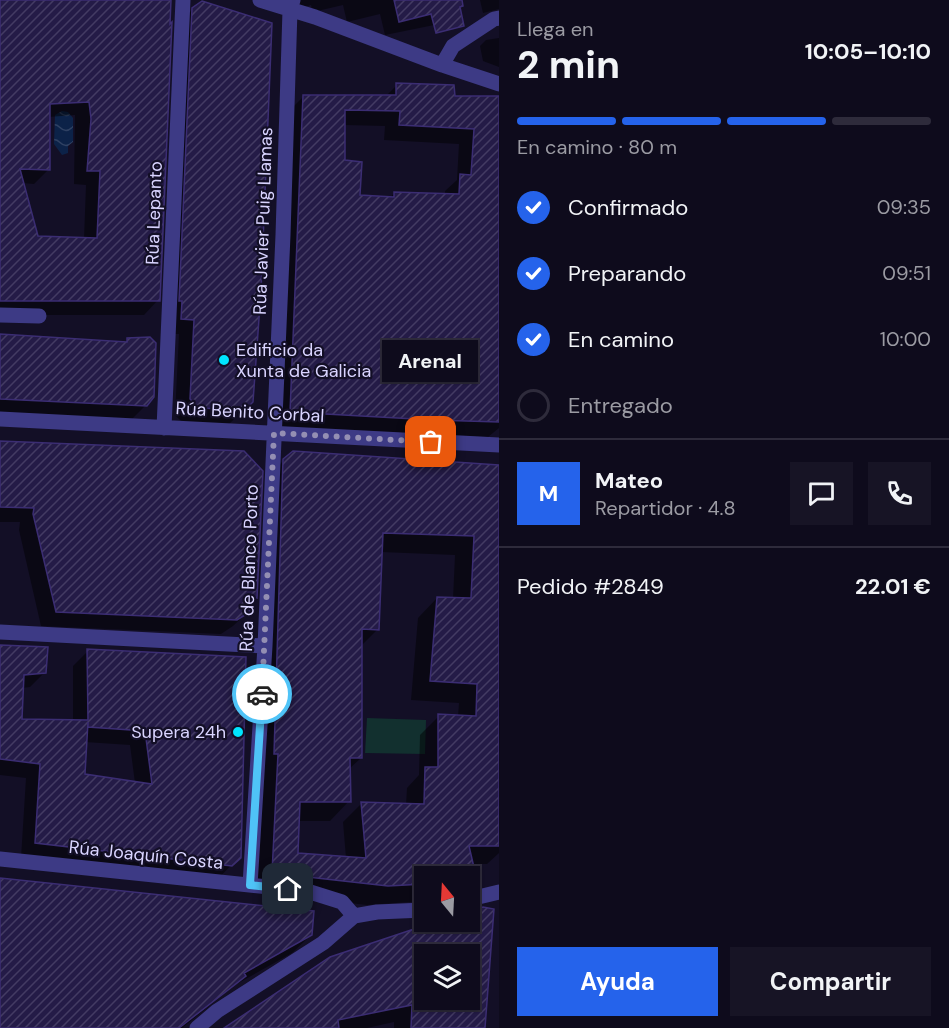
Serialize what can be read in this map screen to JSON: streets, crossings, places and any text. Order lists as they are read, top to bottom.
{
  "streets": {
    "street": [
      "Rúa Lepanto",
      "Rúa Javier Puig Llamas",
      "Rúa Benito Corbal",
      "Rúa de Blanco Porto",
      "Rúa Joaquín Costa"
    ]
  },
  "crossings": [
    ["Rúa Lepanto", "Rúa Benito Corbal"],
    ["Rúa Javier Puig Llamas", "Rúa Benito Corbal"],
    ["Rúa Javier Puig Llamas", "Rúa de Blanco Porto"],
    ["Rúa Benito Corbal", "Rúa de Blanco Porto"],
    ["Rúa de Blanco Porto", "Rúa Joaquín Costa"]
  ],
  "places": ["Edificio da Xunta de Galicia", "Arenal", "Supera 24h"],
  "north": "top",
  "page": {
    "heading": ["2 min", "Llega en", "10:05–10:10"],
    "panel": [
      "Mateo",
      "Repartidor · 4.8",
      "Pedido #2849",
      "22.01 €"
    ],
    "bar": "En camino · 80 m",
    "list": [
      ["Confirmado", "09:35"],
      ["Preparando", "09:51"],
      ["En camino", "10:00"],
      "Entregado"
    ],
    "bubble": "Arenal",
    "round": "M",
    "buttons": ["Ayuda", "Compartir"]
  }
}
